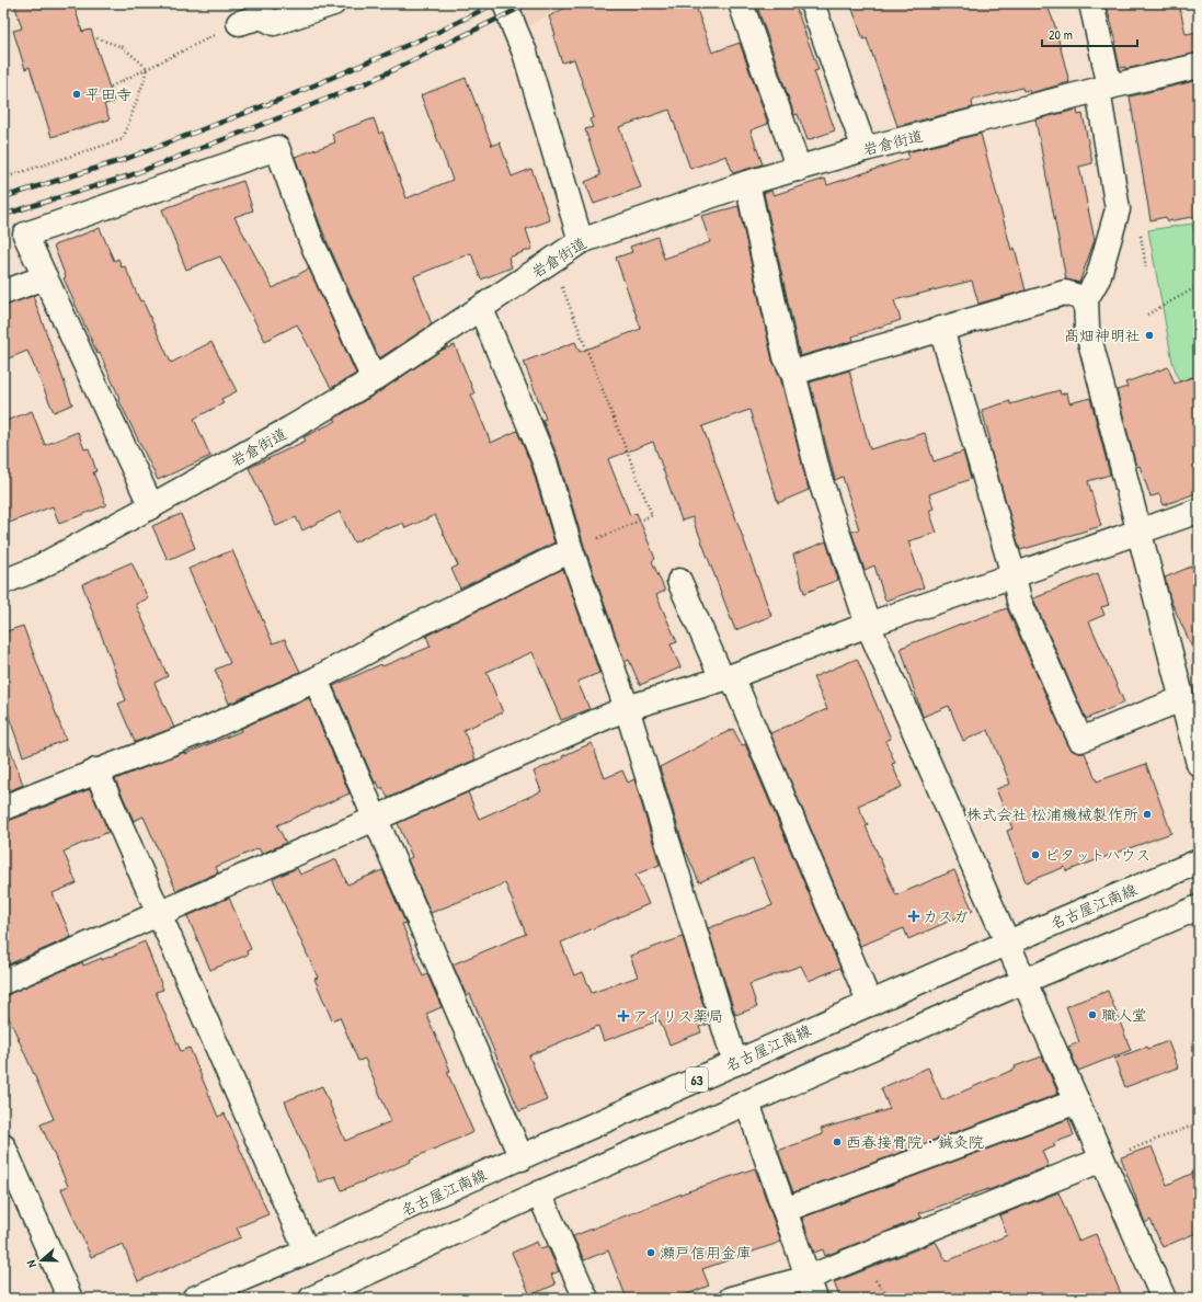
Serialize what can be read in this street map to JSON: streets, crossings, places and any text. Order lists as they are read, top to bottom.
{
  "streets": {
    "street": ["岩倉街道", "名古屋江南線", "63"]
  },
  "places": {
    "other": [
      "平田寺",
      "髙畑神明社",
      "株式会社 松浦機械製作所",
      "ピタットハウス",
      "職人堂",
      "西春接骨院・鍼灸院",
      "瀬戸信用金庫"
    ],
    "health": ["カスガ", "アイリス薬局"]
  },
  "scale_bar": "20 m",
  "north": "left"
}
